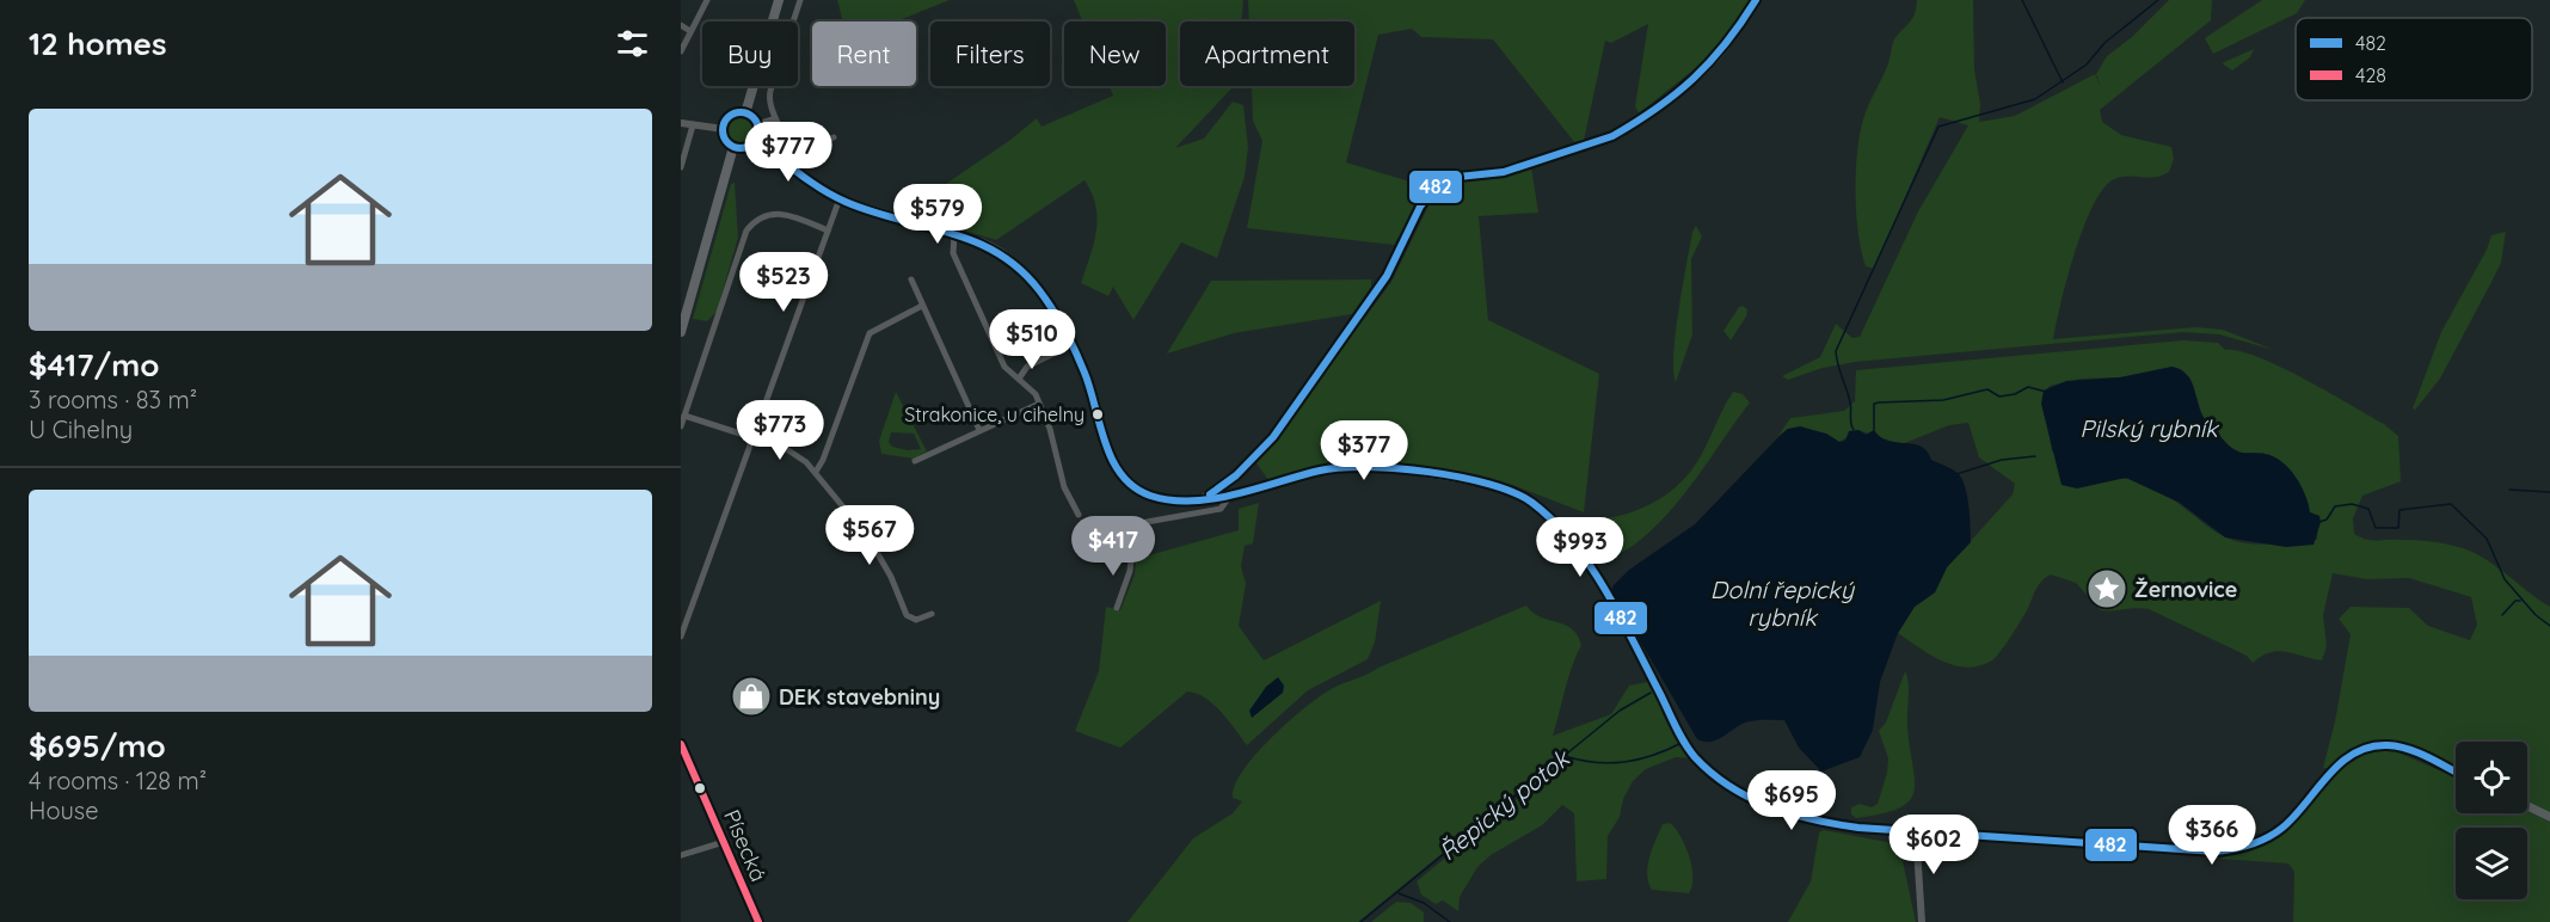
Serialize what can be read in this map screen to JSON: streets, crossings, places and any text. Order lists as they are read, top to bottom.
{
  "streets": {
    "main road": ["Písecká"]
  },
  "water": ["Pilský rybník", "Dolní řepický rybník", "Řepický potok"],
  "places": {
    "other": ["Strakonice, u cihelny"],
    "place": ["Žernovice"],
    "shop": ["DEK stavebniny"]
  },
  "lines": ["transit line 482", "transit line 428"],
  "legend": ["482", "428"],
  "page": {
    "heading": "12 homes",
    "chip": [
      "Buy",
      "Rent",
      "Filters",
      "New",
      "Apartment"
    ],
    "list": [
      {
        "name": "$417/mo",
        "note": "3 rooms · 83 m² · U Cihelny"
      },
      {
        "name": "$695/mo",
        "note": "4 rooms · 128 m² · House"
      }
    ],
    "price": [
      "$777",
      "$579",
      "$523",
      "$510",
      "$773",
      "$377",
      "$567",
      "$417",
      "$993",
      "$695",
      "$366",
      "$602"
    ]
  }
}
